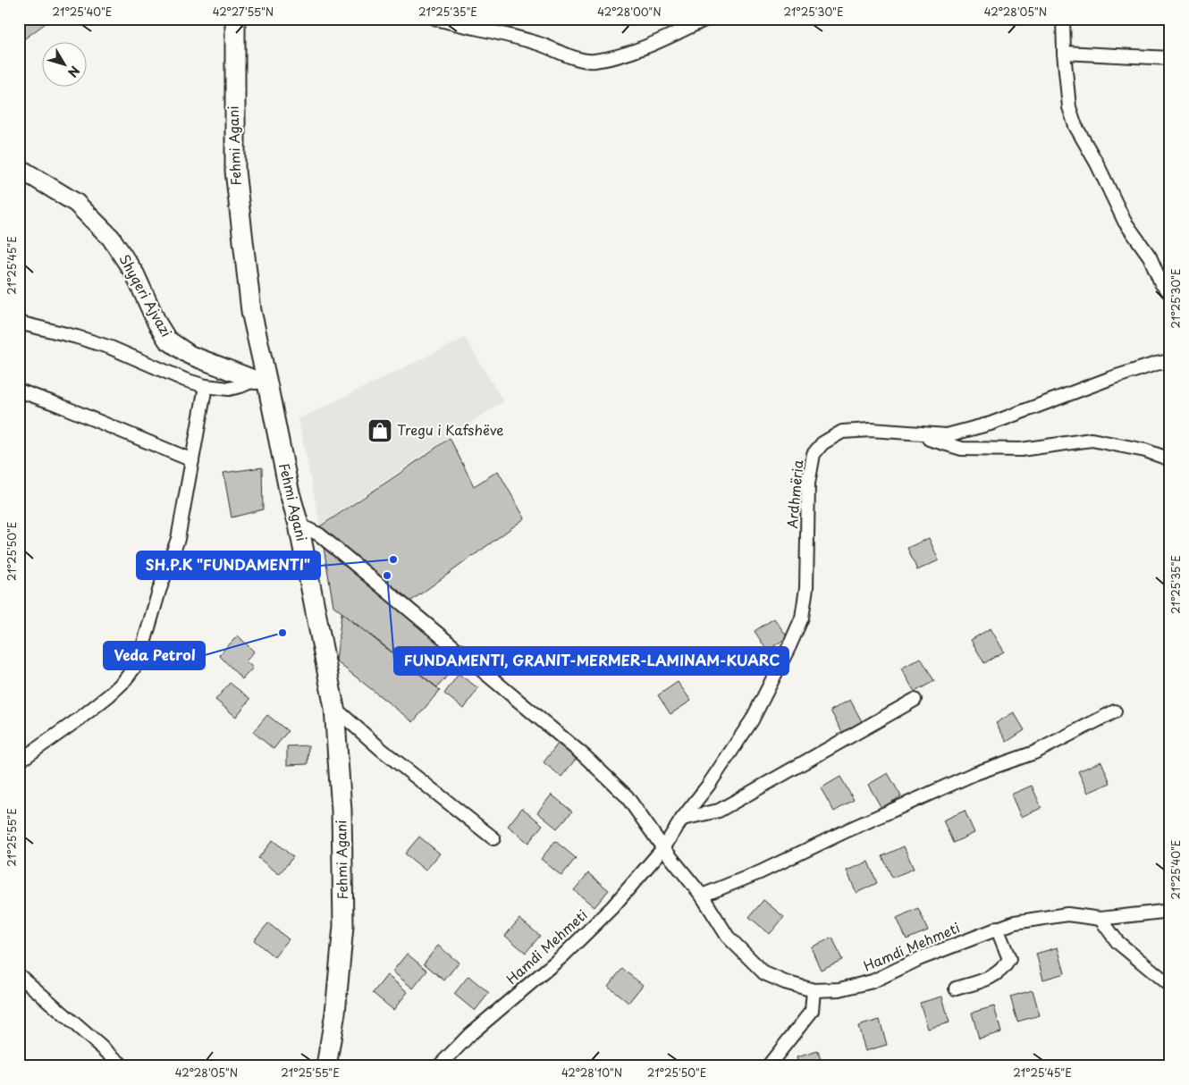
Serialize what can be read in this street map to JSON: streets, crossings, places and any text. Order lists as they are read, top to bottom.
{
  "streets": {
    "main road": ["Fehmi Agani"],
    "street": ["Shyqeri Ajvazi", "Ardhmëria", "Hamdi Mehmeti"]
  },
  "crossings": [
    ["Fehmi Agani", "Shyqeri Ajvazi"],
    ["Ardhmëria", "Hamdi Mehmeti"]
  ],
  "places": {
    "shop": ["Tregu i Kafshëve"],
    "other": ["SH.P.K \"FUNDAMENTI\"", "FUNDAMENTI, GRANIT-MERMER-LAMINAM-KUARC", "Veda Petrol"]
  },
  "north": "bottom right",
  "coordinates": [
    "21°25'40\"E",
    "42°27'55\"N",
    "21°25'35\"E",
    "42°28'00\"N",
    "21°25'30\"E",
    "42°28'05\"N",
    "21°25'45\"E",
    "21°25'50\"E",
    "21°25'55\"E",
    "42°28'10\"N"
  ]
}
